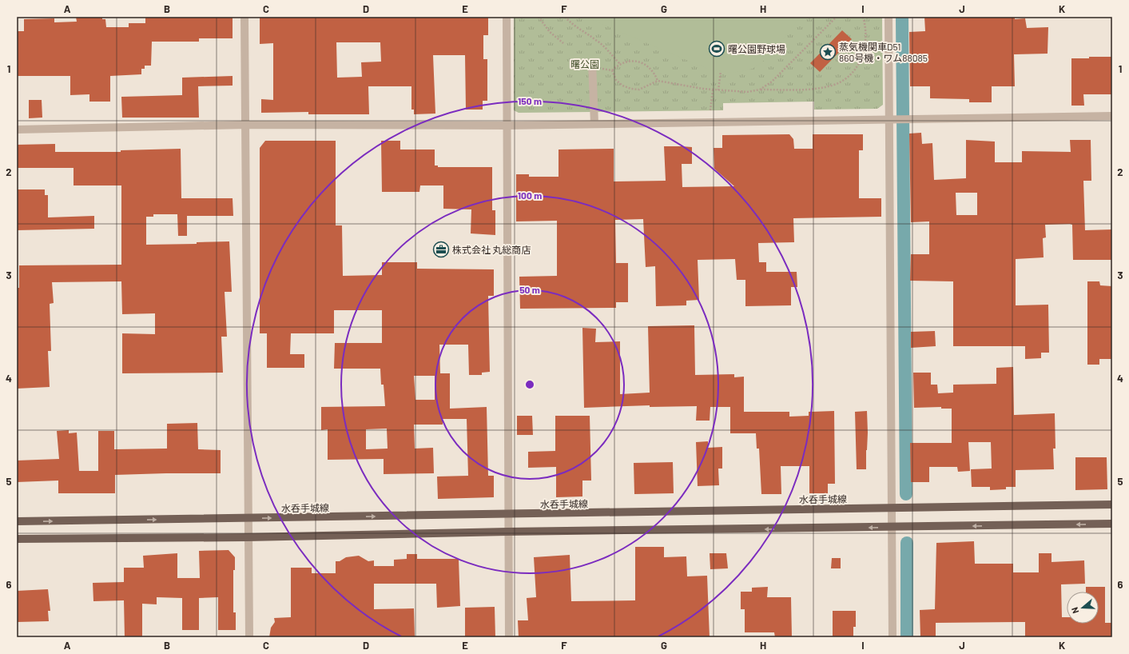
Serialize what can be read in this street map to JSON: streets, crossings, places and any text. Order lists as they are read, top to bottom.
{
  "streets": {
    "main road": ["水呑手城線"]
  },
  "parks": ["曙公園"],
  "places": {
    "sports": ["曙公園野球場"],
    "place": ["蒸気機関車D51 860号機・ワム88085"],
    "office": ["株式会社 丸総商店"]
  },
  "north": "left",
  "grid": {
    "columns": [
      "A",
      "B",
      "C",
      "D",
      "E",
      "F",
      "G",
      "H",
      "I",
      "J",
      "K"
    ],
    "rows": [
      "1",
      "2",
      "3",
      "4",
      "5",
      "6"
    ]
  },
  "rings": ["150 m", "100 m", "50 m"]
}
